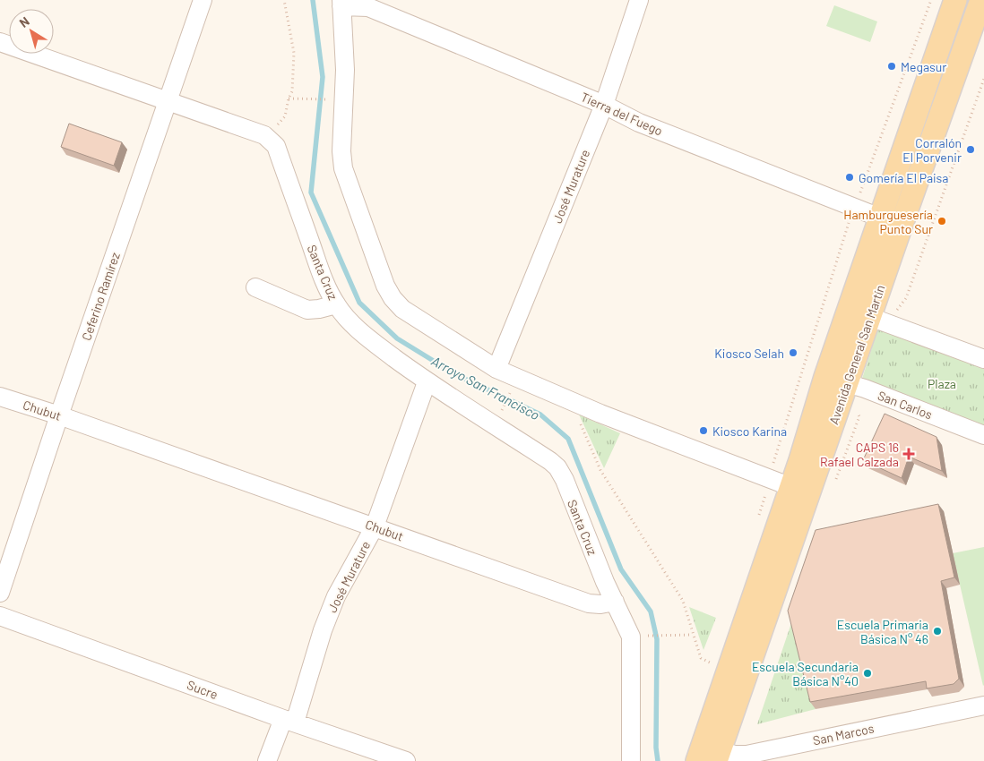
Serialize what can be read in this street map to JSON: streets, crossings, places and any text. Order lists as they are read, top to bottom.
{
  "streets": {
    "main road": ["Avenida General San Martín"],
    "street": [
      "Tierra del Fuego",
      "José Murature",
      "Santa Cruz",
      "Ceferino Ramírez",
      "San Carlos",
      "Chubut",
      "Sucre",
      "San Marcos"
    ]
  },
  "crossings": [
    ["Tierra del Fuego", "José Murature"],
    ["Tierra del Fuego", "Avenida General San Martín"],
    ["José Murature", "Santa Cruz"],
    ["José Murature", "Chubut"],
    ["José Murature", "Sucre"],
    ["Santa Cruz", "Chubut"],
    ["Ceferino Ramírez", "Chubut"],
    ["Avenida General San Martín", "San Carlos"],
    ["Avenida General San Martín", "San Marcos"]
  ],
  "water": ["Arroyo San Francisco"],
  "parks": ["Plaza"],
  "places": {
    "other": [
      "Megasur",
      "Corralón El Porvenir",
      "Gomería El Paisa",
      "Hamburguesería Punto Sur",
      "Kiosco Selah",
      "Kiosco Karina",
      "Escuela Primaria Básica N° 46",
      "Escuela Secundaria Básica N°40"
    ],
    "health": ["CAPS 16 Rafael Calzada"]
  },
  "north": "top left"
}
